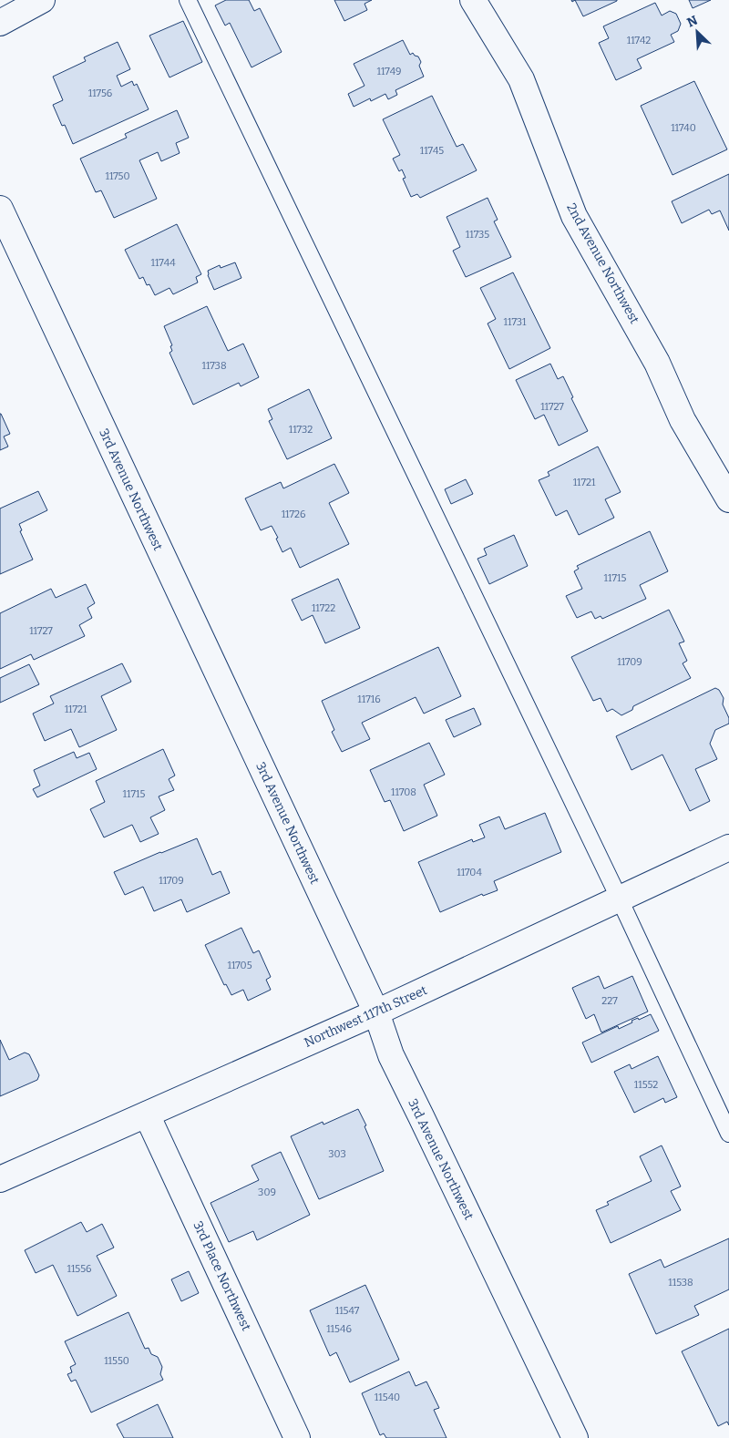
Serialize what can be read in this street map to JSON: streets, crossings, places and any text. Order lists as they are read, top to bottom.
{
  "streets": {
    "street": [
      "2nd Avenue Northwest",
      "3rd Avenue Northwest",
      "Northwest 117th Street",
      "3rd Place Northwest"
    ]
  },
  "crossings": [
    ["3rd Avenue Northwest", "Northwest 117th Street"],
    ["Northwest 117th Street", "3rd Place Northwest"]
  ],
  "house_numbers": [
    "11742",
    "11749",
    "11756",
    "11740",
    "11745",
    "11750",
    "11735",
    "11744",
    "11731",
    "11738",
    "11727",
    "11732",
    "11721",
    "11726",
    "11715",
    "11722",
    "11727",
    "11709",
    "11716",
    "11721",
    "11708",
    "11715",
    "11704",
    "11709",
    "11705",
    "227",
    "11552",
    "303",
    "309",
    "11556",
    "11538",
    "11547",
    "11546",
    "11550",
    "11540"
  ],
  "north": "top left"
}
